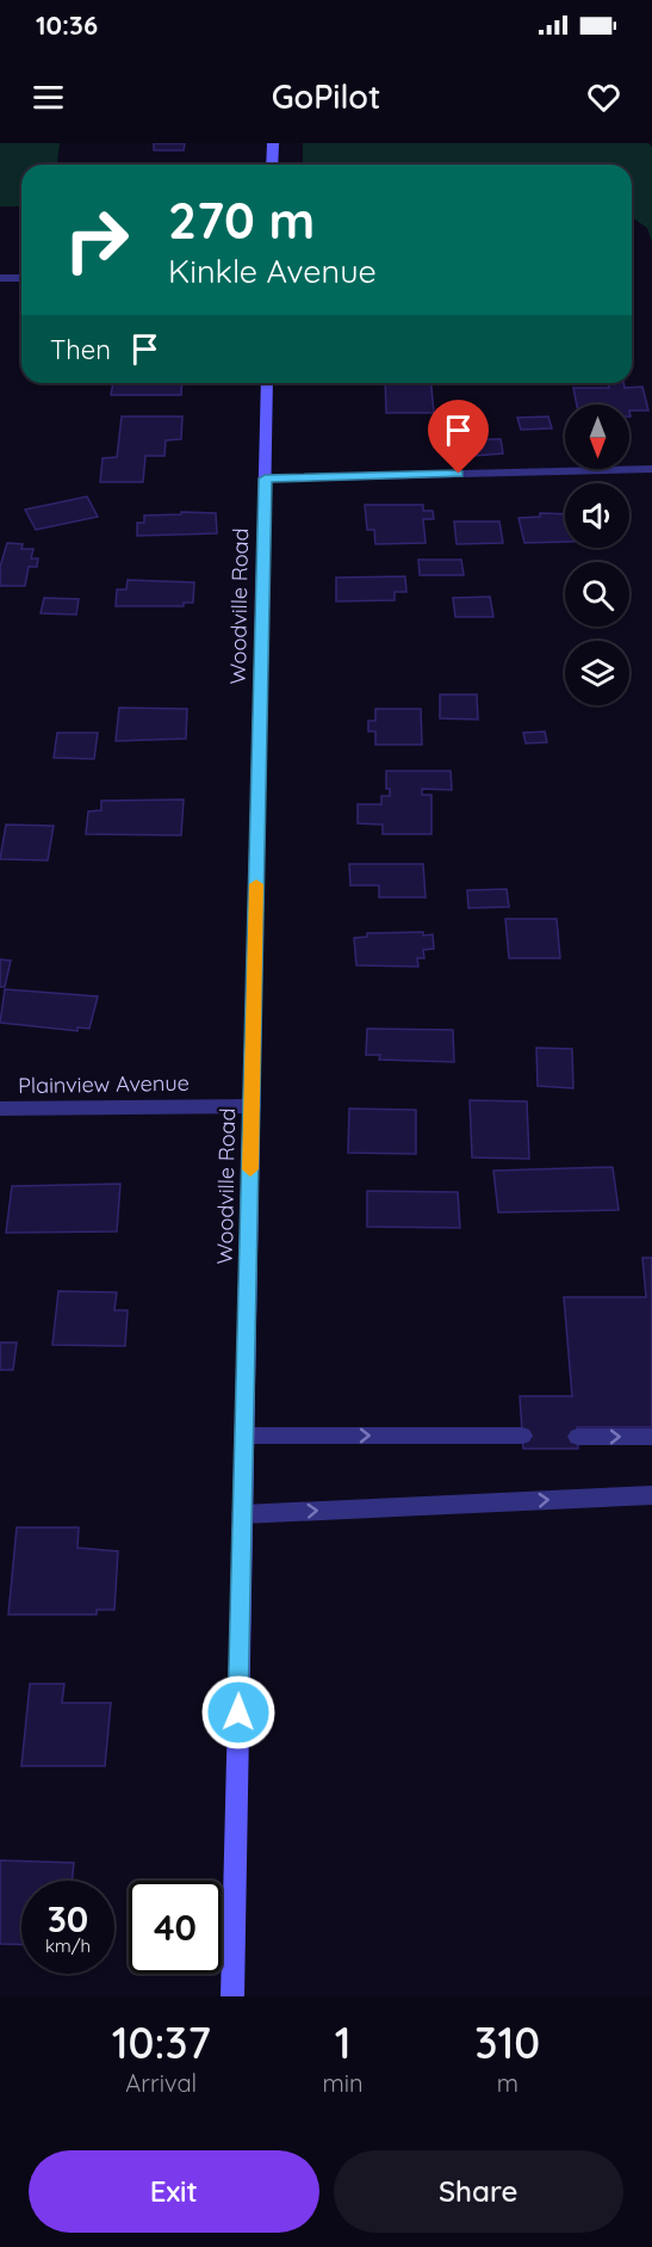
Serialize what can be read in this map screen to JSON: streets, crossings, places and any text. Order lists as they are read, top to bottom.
{
  "streets": {
    "street": ["Woodville Road", "Plainview Avenue"]
  },
  "crossings": [
    ["Woodville Road", "Plainview Avenue"]
  ],
  "north": "bottom",
  "page": {
    "status": "10:36",
    "header": "GoPilot",
    "turn": ["270 m", "Kinkle Avenue"],
    "then": "Then",
    "speed": "30 km/h",
    "limit": "40",
    "eta": [
      "10:37",
      "Arrival",
      "1",
      "min",
      "310",
      "m"
    ],
    "buttons": ["Exit", "Share"]
  }
}
